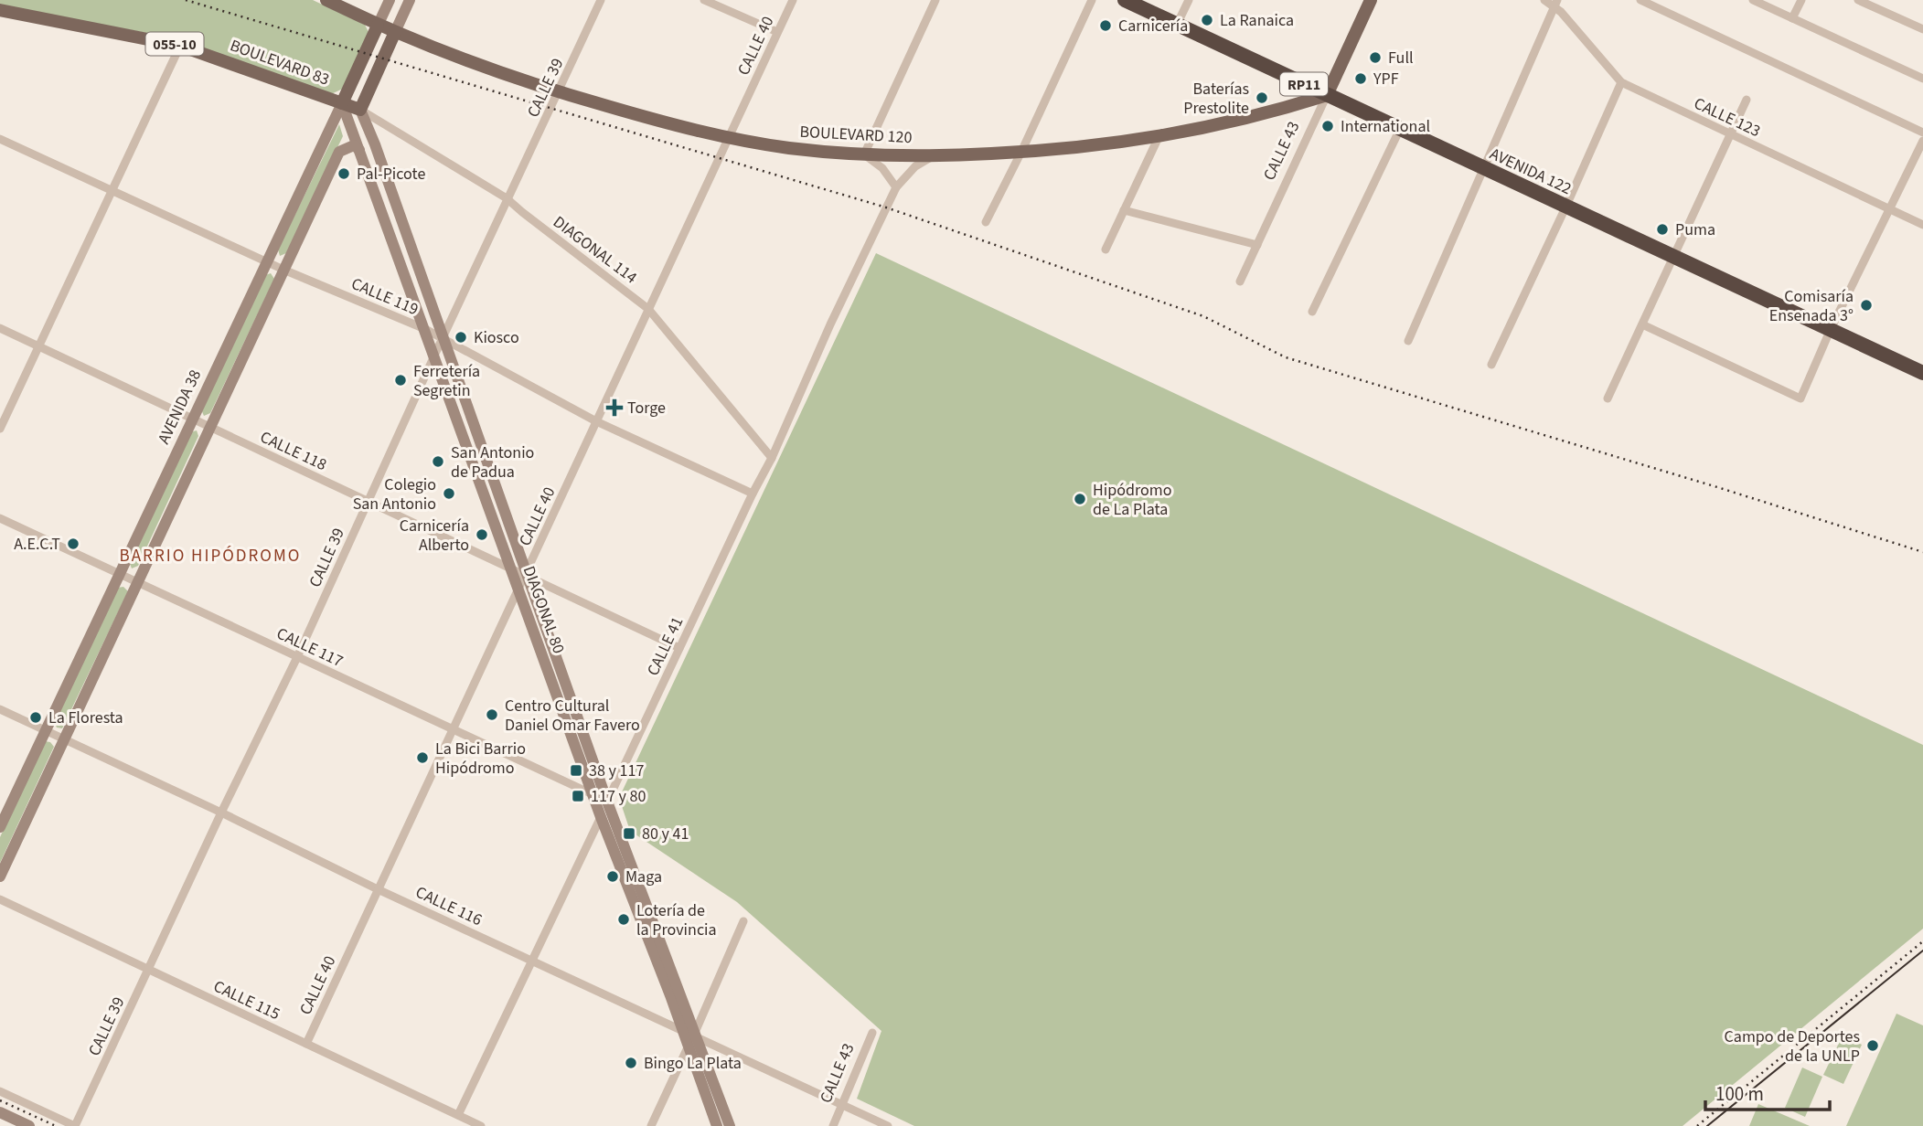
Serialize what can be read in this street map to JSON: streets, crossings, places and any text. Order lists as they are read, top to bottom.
{
  "streets": {
    "highway": ["RP11", "AVENIDA 122"],
    "main road": [
      "055-10",
      "BOULEVARD 83",
      "BOULEVARD 120",
      "CALLE 43",
      "AVENIDA 38",
      "DIAGONAL 80"
    ],
    "street": [
      "CALLE 40",
      "CALLE 39",
      "CALLE 123",
      "DIAGONAL 114",
      "CALLE 119",
      "CALLE 118",
      "CALLE 41",
      "CALLE 117",
      "CALLE 116",
      "CALLE 115"
    ]
  },
  "crossings": [
    ["CALLE 40", "BOULEVARD 120"],
    ["CALLE 40", "DIAGONAL 114"],
    ["CALLE 40", "CALLE 119"],
    ["CALLE 40", "CALLE 118"],
    ["CALLE 40", "DIAGONAL 80"],
    ["CALLE 40", "CALLE 117"],
    ["CALLE 40", "CALLE 116"],
    ["CALLE 40", "CALLE 115"],
    ["BOULEVARD 83", "DIAGONAL 114"],
    ["BOULEVARD 83", "AVENIDA 38"],
    ["BOULEVARD 83", "DIAGONAL 80"],
    ["CALLE 39", "BOULEVARD 120"],
    ["CALLE 39", "DIAGONAL 114"],
    ["CALLE 39", "CALLE 119"],
    ["CALLE 39", "CALLE 118"],
    ["CALLE 39", "DIAGONAL 80"],
    ["CALLE 39", "CALLE 117"],
    ["CALLE 39", "CALLE 116"],
    ["CALLE 39", "CALLE 115"],
    ["BOULEVARD 120", "CALLE 43"],
    ["BOULEVARD 120", "AVENIDA 122"],
    ["BOULEVARD 120", "AVENIDA 38"],
    ["BOULEVARD 120", "CALLE 41"],
    ["CALLE 43", "AVENIDA 122"],
    ["CALLE 43", "CALLE 116"],
    ["DIAGONAL 114", "DIAGONAL 80"],
    ["DIAGONAL 114", "CALLE 41"],
    ["CALLE 119", "AVENIDA 38"],
    ["CALLE 119", "DIAGONAL 80"],
    ["CALLE 119", "CALLE 41"],
    ["AVENIDA 38", "CALLE 118"],
    ["AVENIDA 38", "DIAGONAL 80"],
    ["AVENIDA 38", "CALLE 117"],
    ["AVENIDA 38", "CALLE 116"],
    ["CALLE 118", "DIAGONAL 80"],
    ["CALLE 118", "CALLE 41"],
    ["DIAGONAL 80", "CALLE 41"],
    ["DIAGONAL 80", "CALLE 117"],
    ["DIAGONAL 80", "CALLE 116"],
    ["CALLE 41", "CALLE 117"],
    ["CALLE 41", "CALLE 116"],
    ["CALLE 41", "CALLE 115"]
  ],
  "districts": ["BARRIO HIPÓDROMO"],
  "places": {
    "other": [
      "La Ranaica",
      "Carnicería",
      "Full",
      "YPF",
      "Baterías Prestolite",
      "International",
      "Pal-Picote",
      "Puma",
      "Comisaría Ensenada 3°",
      "Kiosco",
      "Ferretería Segretin",
      "San Antonio de Padua",
      "Colegio San Antonio",
      "Hipódromo de La Plata",
      "Carnicería Alberto",
      "A.E.C.T",
      "Centro Cultural Daniel Omar Favero",
      "La Floresta",
      "La Bici Barrio Hipódromo",
      "Maga",
      "Lotería de la Provincia",
      "Campo de Deportes de la UNLP",
      "Bingo La Plata"
    ],
    "health": ["Torge"],
    "transit": ["38 y 117", "117 y 80", "80 y 41"]
  },
  "scale_bar": "100 m"
}
